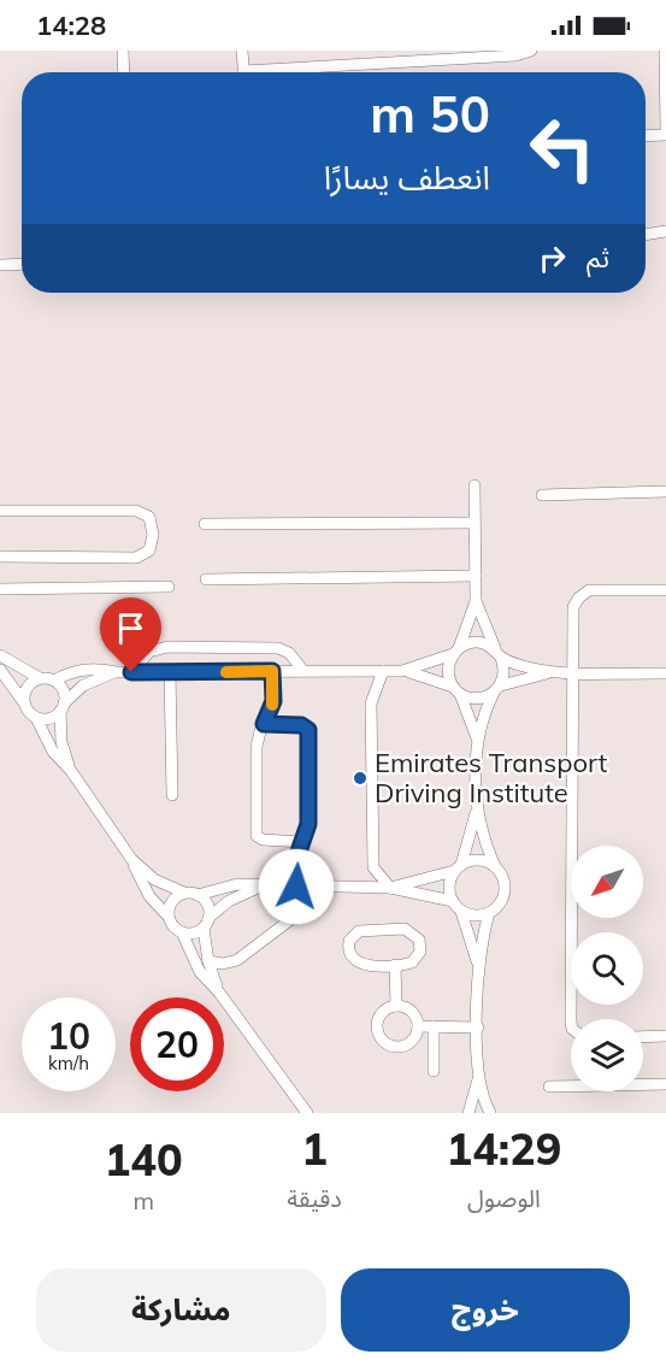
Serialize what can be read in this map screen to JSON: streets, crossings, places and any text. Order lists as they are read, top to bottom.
{
  "places": ["Emirates Transport Driving Institute"],
  "north": "bottom left",
  "page": {
    "status": "14:28",
    "turn": ["50 m", "انعطف يسارًا"],
    "then": "ثم",
    "speed": "10 km/h",
    "limit": "20",
    "eta": [
      "14:29",
      "الوصول",
      "1",
      "دقيقة",
      "140",
      "m"
    ],
    "buttons": ["خروج", "مشاركة"]
  }
}
